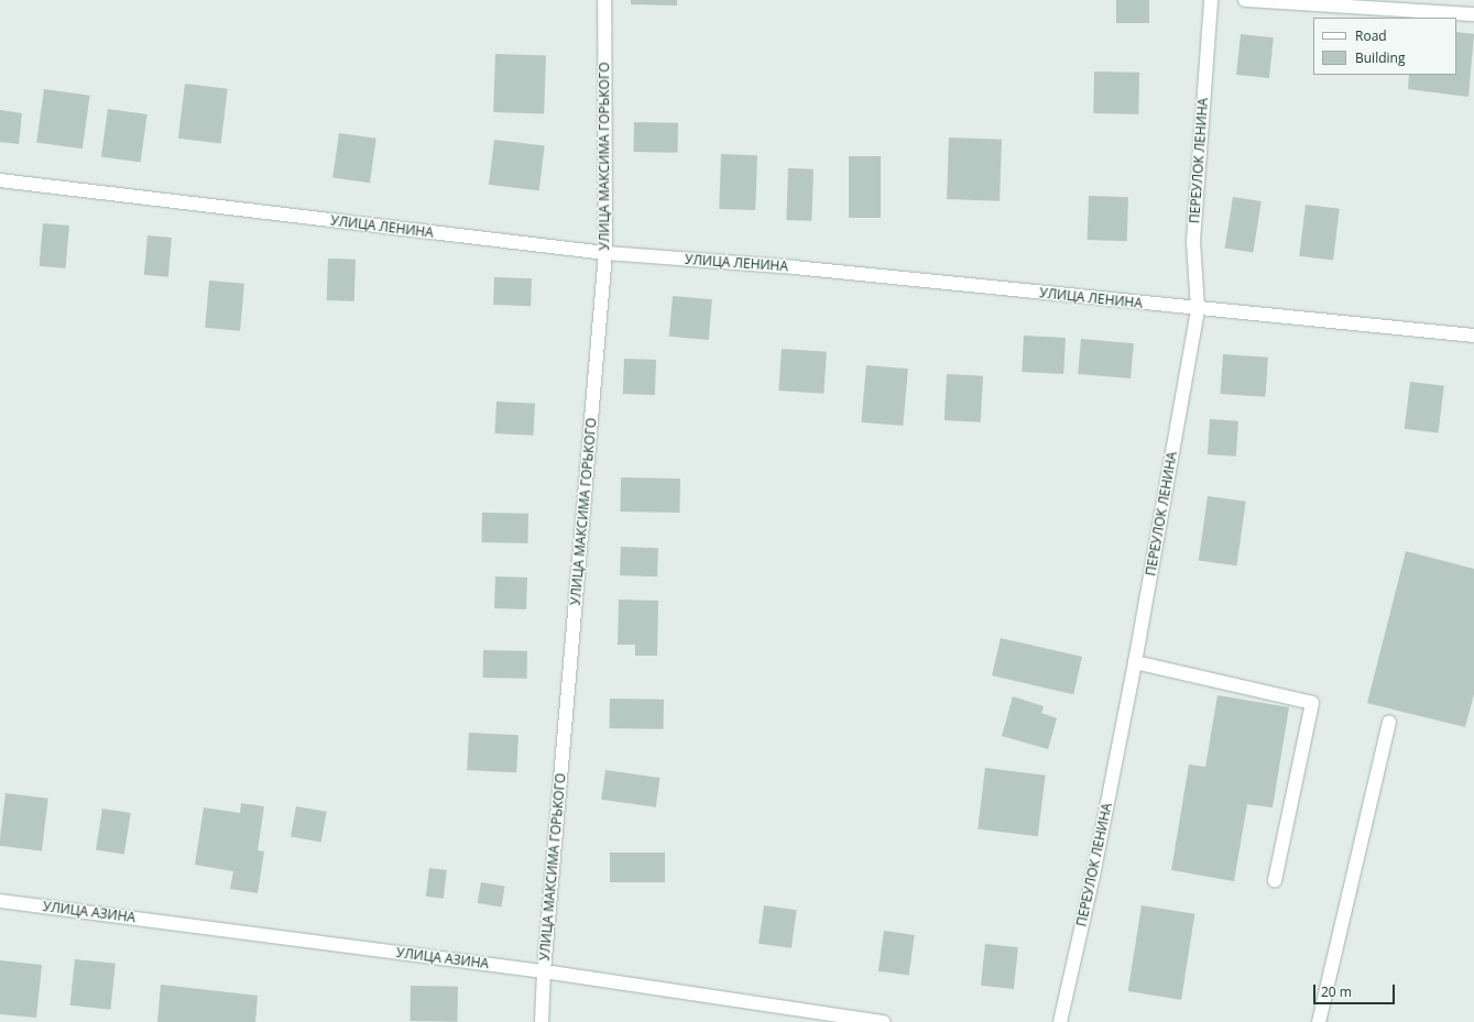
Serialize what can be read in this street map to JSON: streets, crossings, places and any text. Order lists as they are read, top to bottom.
{
  "streets": {
    "street": [
      "УЛИЦА МАКСИМА ГОРЬКОГО",
      "ПЕРЕУЛОК ЛЕНИНА",
      "УЛИЦА ЛЕНИНА",
      "УЛИЦА АЗИНА"
    ]
  },
  "crossings": [
    ["УЛИЦА МАКСИМА ГОРЬКОГО", "УЛИЦА ЛЕНИНА"],
    ["УЛИЦА МАКСИМА ГОРЬКОГО", "УЛИЦА АЗИНА"],
    ["ПЕРЕУЛОК ЛЕНИНА", "УЛИЦА ЛЕНИНА"]
  ],
  "legend": ["Road", "Building"],
  "scale_bar": "20 m"
}
